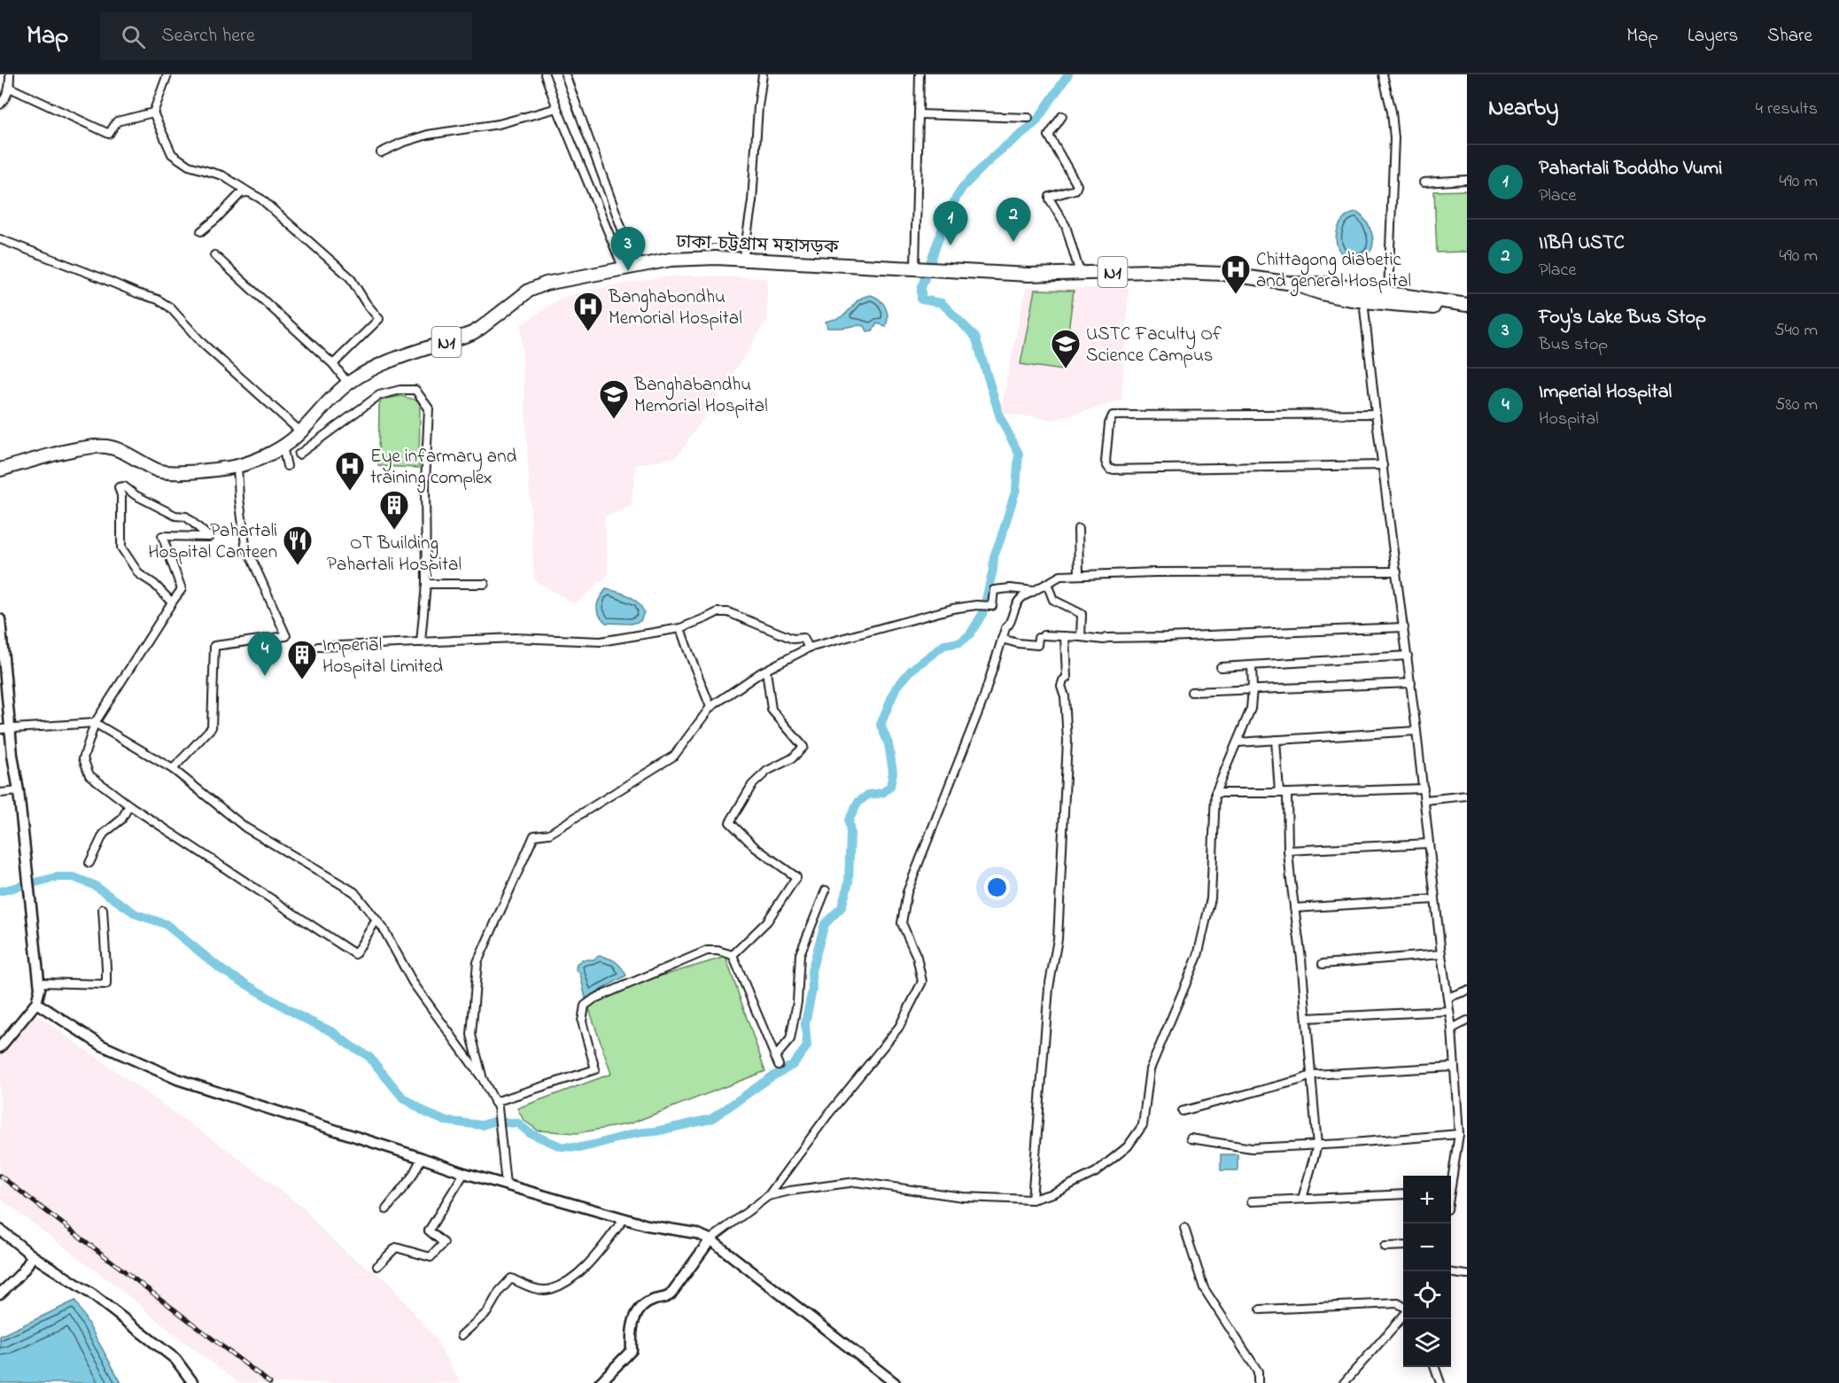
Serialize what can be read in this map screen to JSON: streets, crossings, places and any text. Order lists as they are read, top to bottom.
{
  "streets": {
    "highway": ["ঢাকা-চট্টগ্রাম মহাসড়ক", "N1"]
  },
  "places": {
    "hospital": ["Chittagong diabetic and general Hospital", "Banghabondhu Memorial Hospital", "Eye infarmary and training complex"],
    "school or university": ["USTC Faculty Of Science Campus", "Banghabandhu Memorial Hospital"],
    "building": ["OT Building Pahartali Hospital", "Imperial Hospital Limited"],
    "restaurant": ["Pahartali Hospital Canteen"]
  },
  "page": {
    "header": "Map",
    "search": "Search here",
    "nav": ["Map", "Layers", "Share"],
    "heading": ["Nearby", "4 results"],
    "list": [
      {
        "mark": "1",
        "name": "Pahartali Boddho Vumi",
        "note": "Place",
        "value": "490 m"
      },
      {
        "mark": "2",
        "name": "IIBA USTC",
        "note": "Place",
        "value": "490 m"
      },
      {
        "mark": "3",
        "name": "Foy's Lake Bus Stop",
        "note": "Bus stop",
        "value": "540 m"
      },
      {
        "mark": "4",
        "name": "Imperial Hospital",
        "note": "Hospital",
        "value": "580 m"
      }
    ],
    "pins": [
      "2",
      "1",
      "3",
      "4"
    ],
    "map_buttons": ["+", "−"]
  }
}
